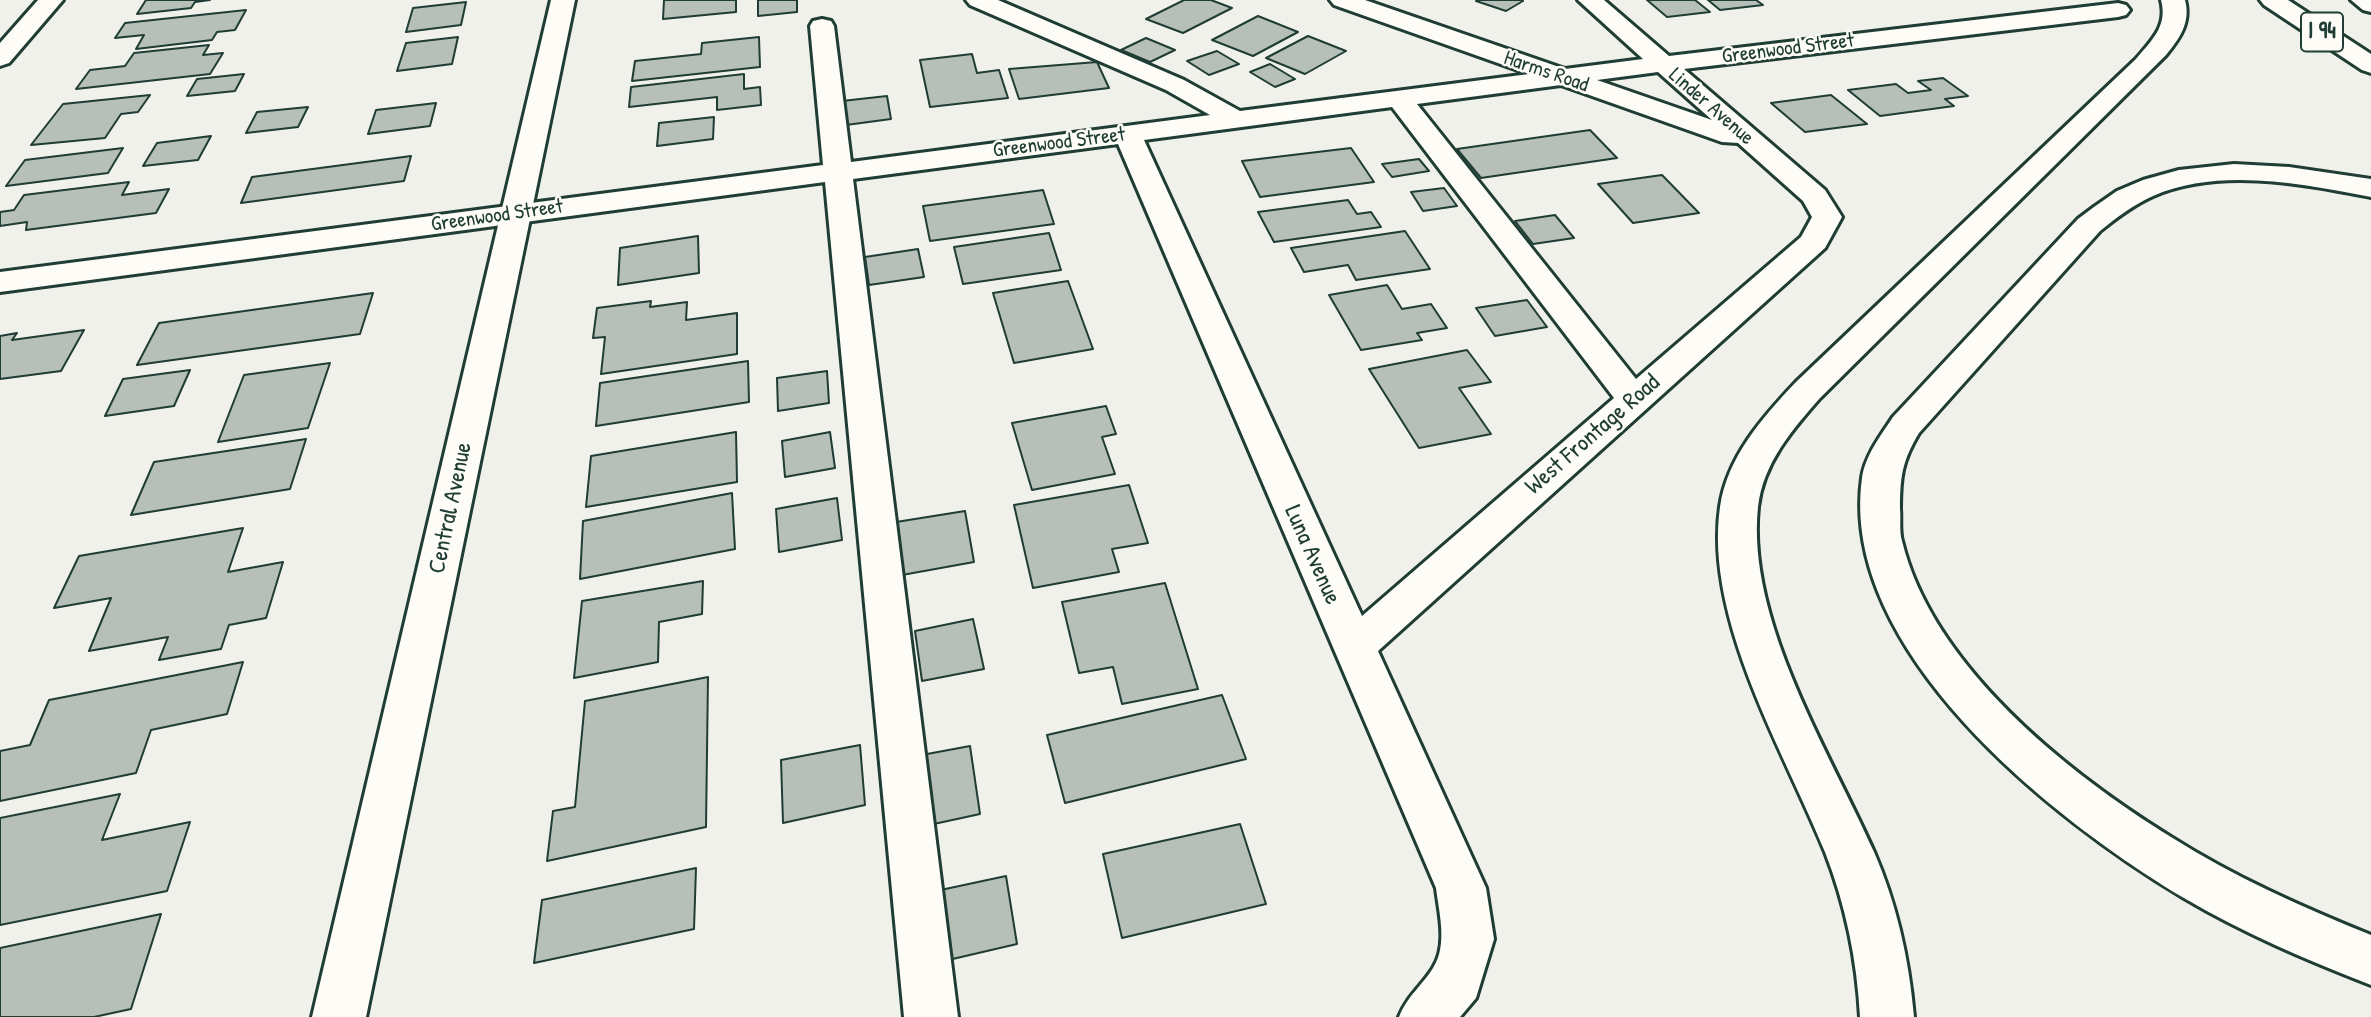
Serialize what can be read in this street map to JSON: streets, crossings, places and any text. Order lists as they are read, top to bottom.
{
  "streets": {
    "main road": [
      "I 94",
      "Greenwood Street",
      "Harms Road",
      "Linder Avenue",
      "West Frontage Road",
      "Central Avenue",
      "Luna Avenue"
    ]
  },
  "crossings": [
    ["Greenwood Street", "Harms Road"],
    ["Greenwood Street", "Linder Avenue"],
    ["Greenwood Street", "Central Avenue"],
    ["Greenwood Street", "Luna Avenue"],
    ["Harms Road", "Linder Avenue"],
    ["Linder Avenue", "West Frontage Road"],
    ["West Frontage Road", "Luna Avenue"]
  ]
}
